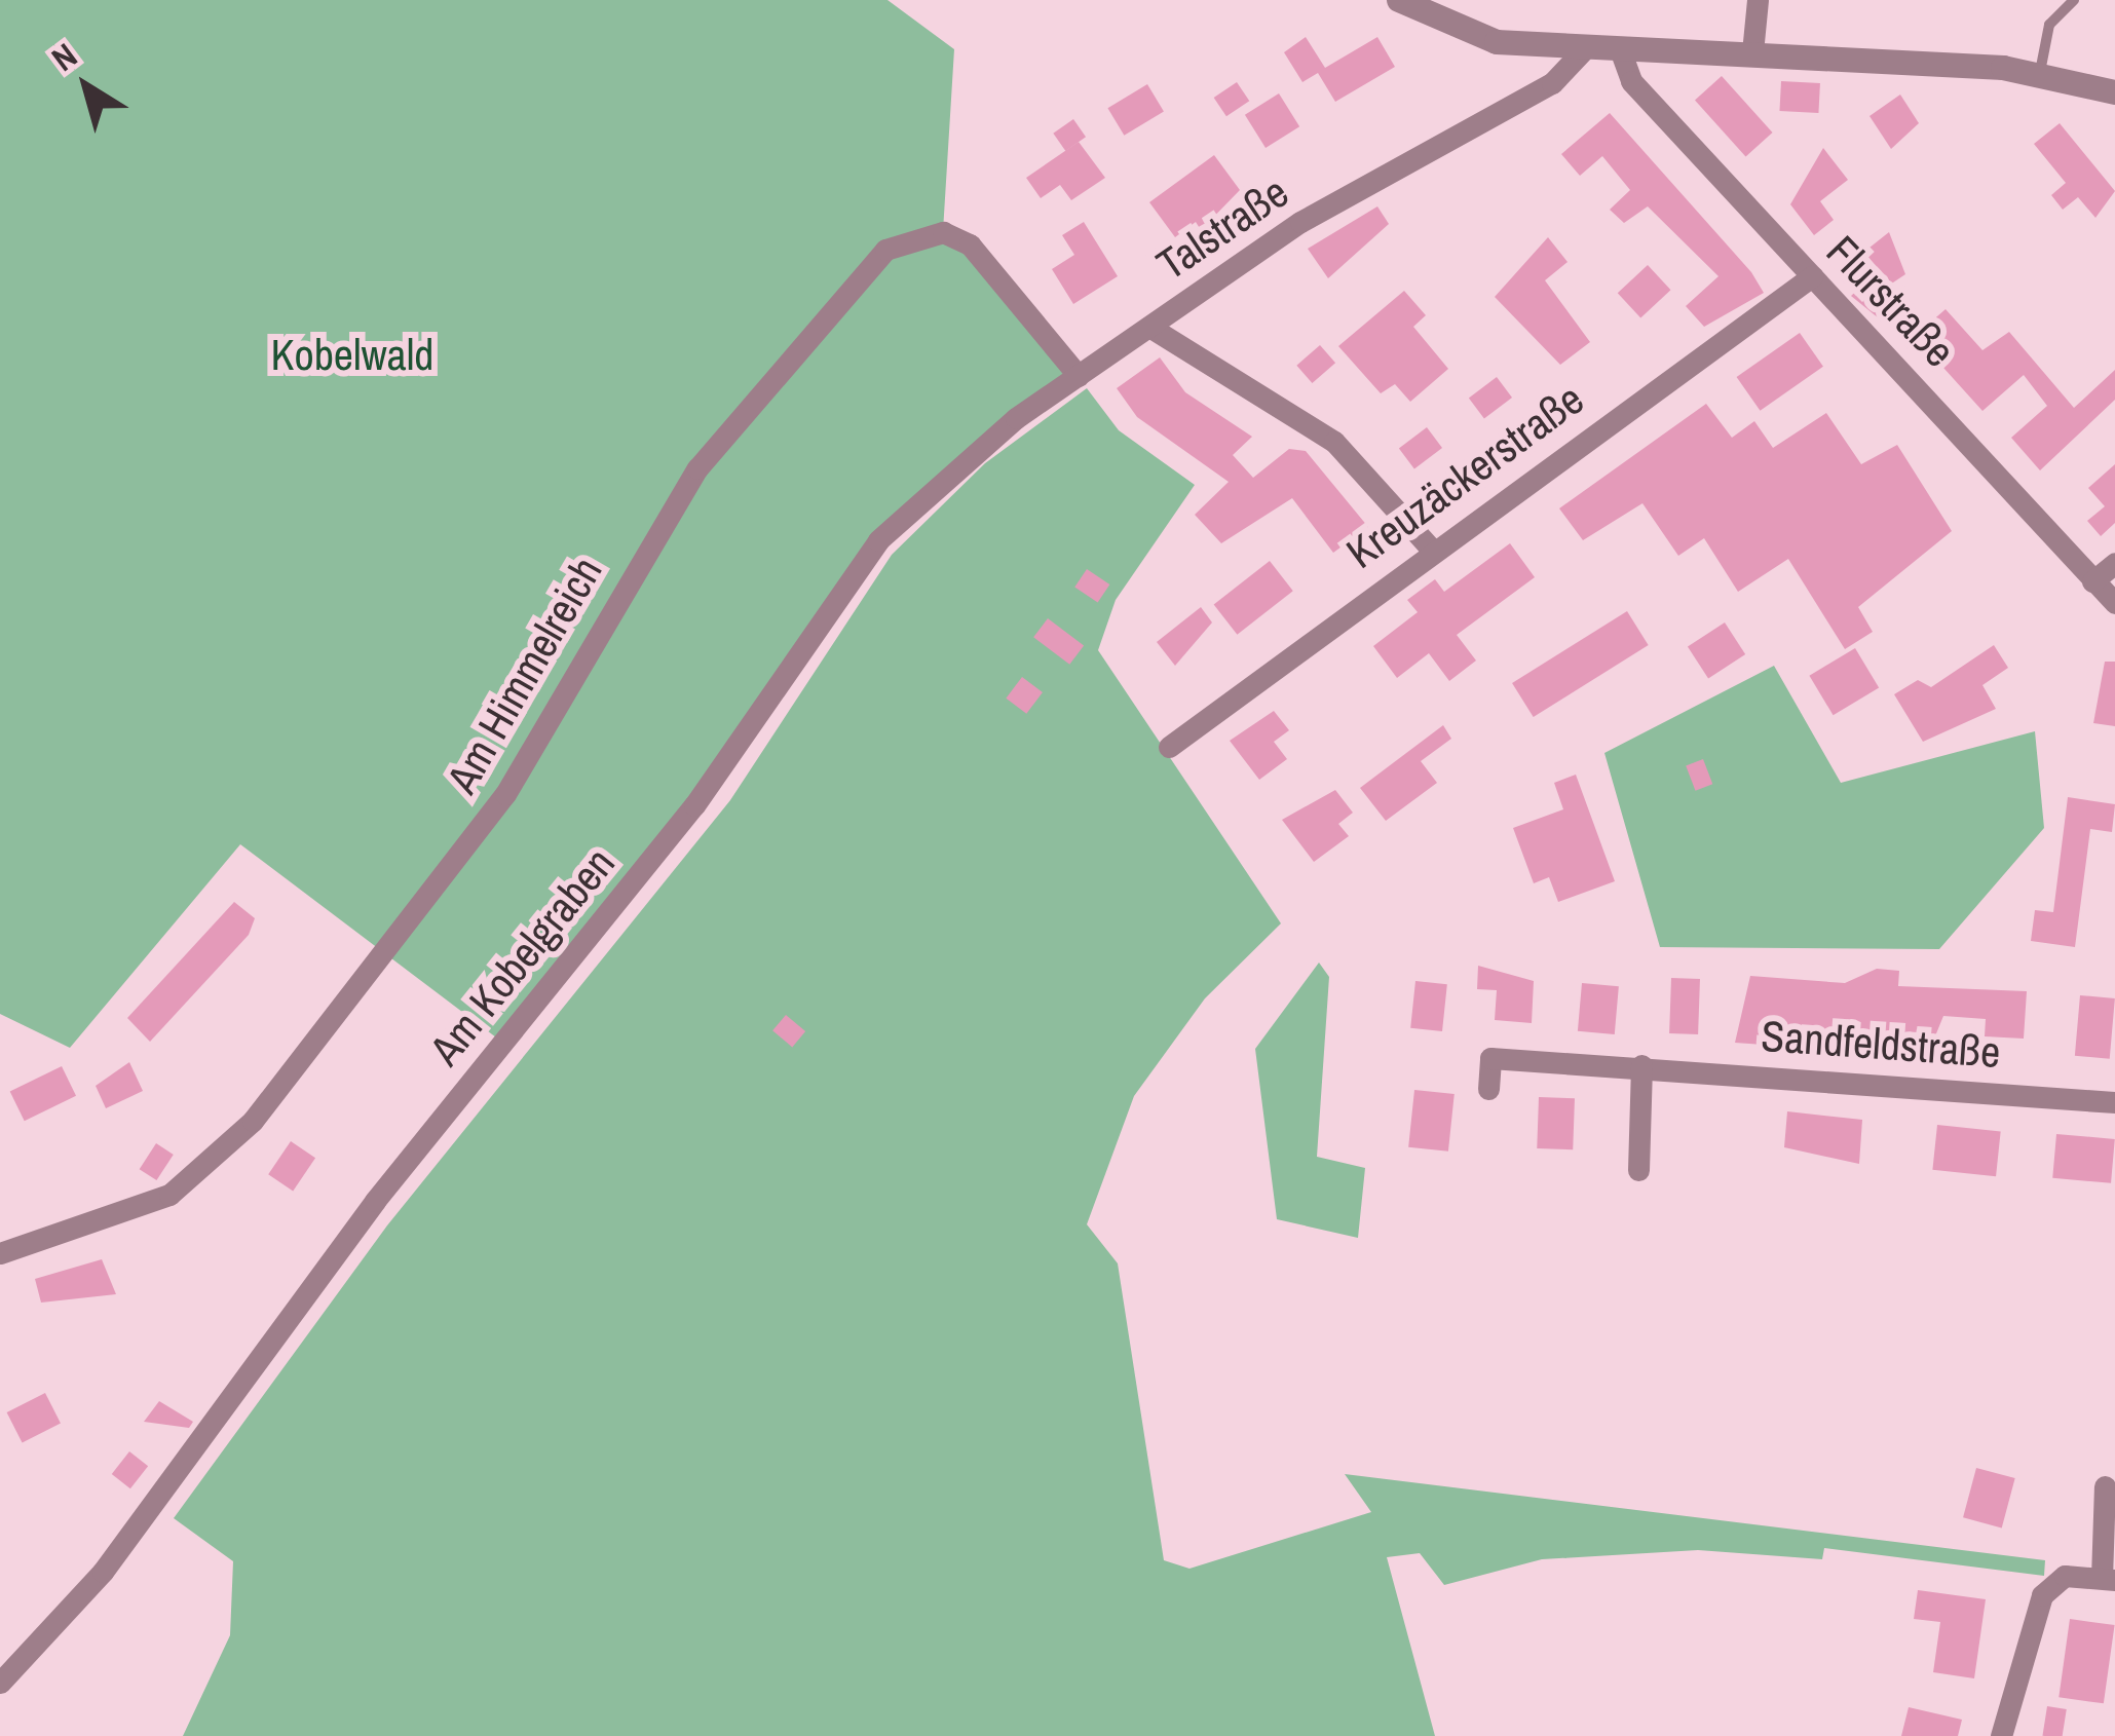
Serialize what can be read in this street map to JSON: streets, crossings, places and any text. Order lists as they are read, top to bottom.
{
  "streets": {
    "street": [
      "Talstraße",
      "Flurstraße",
      "Kreuzäckerstraße",
      "Am Himmelreich",
      "Am Kobelgraben",
      "Sandfeldstraße"
    ]
  },
  "crossings": [
    ["Talstraße", "Kreuzäckerstraße"],
    ["Talstraße", "Am Kobelgraben"],
    ["Flurstraße", "Kreuzäckerstraße"],
    ["Am Himmelreich", "Am Kobelgraben"]
  ],
  "parks": ["Kobelwald"],
  "north": "top left"
}
